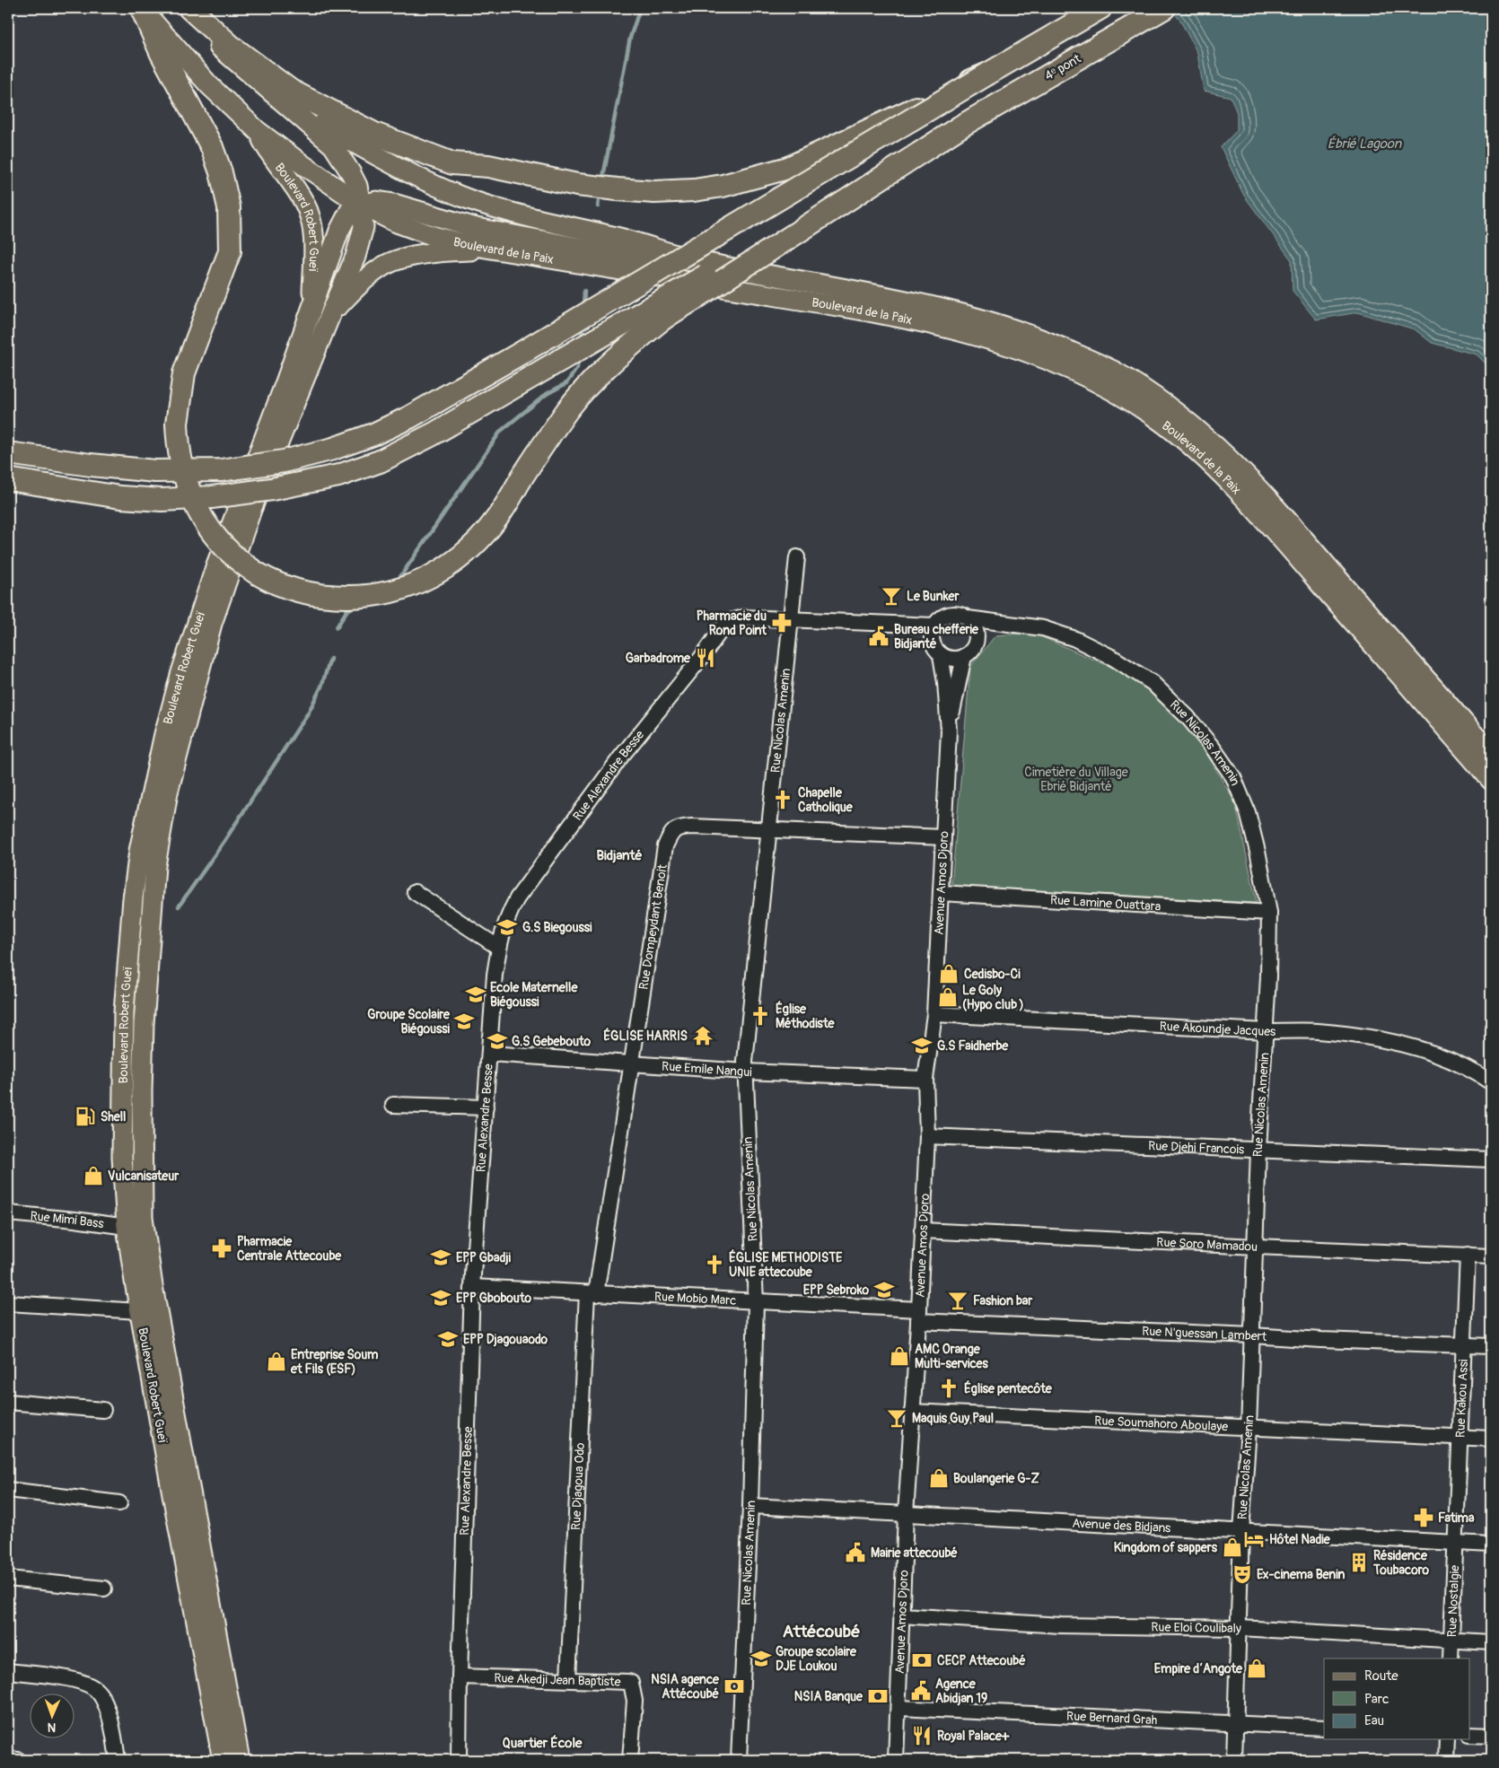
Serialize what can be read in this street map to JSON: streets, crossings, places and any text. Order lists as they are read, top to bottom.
{
  "streets": {
    "highway": ["4ᵉ pont"],
    "main road": ["Boulevard Robert Gueï", "Boulevard de la Paix"],
    "street": [
      "Rue Nicolas Amenin",
      "Rue Alexandre Besse",
      "Avenue Amos Djoro",
      "Rue Lamine Ouattara",
      "Rue Dompeydant Benoit",
      "Rue Akoundje Jacques",
      "Rue Emile Nangui",
      "Rue Djehi Francois",
      "Rue Mimi Bass",
      "Rue Soro Mamadou",
      "Rue Mobio Marc",
      "Rue N'guessan Lambert",
      "Rue Kakou Assi",
      "Rue Soumahoro Aboulaye",
      "Rue Djagoua Odo",
      "Avenue des Bidjans",
      "Rue Nostalgie",
      "Rue Eloi Coulibaly",
      "Rue Akedji Jean Baptiste",
      "Rue Bernard Grah"
    ]
  },
  "crossings": [
    ["Boulevard Robert Gueï", "Boulevard de la Paix"],
    ["Boulevard Robert Gueï", "Rue Mimi Bass"],
    ["Rue Nicolas Amenin", "Rue Alexandre Besse"],
    ["Rue Nicolas Amenin", "Avenue Amos Djoro"],
    ["Rue Nicolas Amenin", "Rue Lamine Ouattara"],
    ["Rue Nicolas Amenin", "Rue Dompeydant Benoit"],
    ["Rue Nicolas Amenin", "Rue Akoundje Jacques"],
    ["Rue Nicolas Amenin", "Rue Emile Nangui"],
    ["Rue Nicolas Amenin", "Rue Djehi Francois"],
    ["Rue Nicolas Amenin", "Rue Soro Mamadou"],
    ["Rue Nicolas Amenin", "Rue Mobio Marc"],
    ["Rue Nicolas Amenin", "Rue N'guessan Lambert"],
    ["Rue Nicolas Amenin", "Rue Soumahoro Aboulaye"],
    ["Rue Nicolas Amenin", "Avenue des Bidjans"],
    ["Rue Nicolas Amenin", "Rue Eloi Coulibaly"],
    ["Rue Nicolas Amenin", "Rue Bernard Grah"],
    ["Rue Alexandre Besse", "Avenue Amos Djoro"],
    ["Rue Alexandre Besse", "Rue Emile Nangui"],
    ["Rue Alexandre Besse", "Rue Mobio Marc"],
    ["Rue Alexandre Besse", "Rue Akedji Jean Baptiste"],
    ["Avenue Amos Djoro", "Rue Lamine Ouattara"],
    ["Avenue Amos Djoro", "Rue Dompeydant Benoit"],
    ["Avenue Amos Djoro", "Rue Akoundje Jacques"],
    ["Avenue Amos Djoro", "Rue Emile Nangui"],
    ["Avenue Amos Djoro", "Rue Djehi Francois"],
    ["Avenue Amos Djoro", "Rue Soro Mamadou"],
    ["Avenue Amos Djoro", "Rue Mobio Marc"],
    ["Avenue Amos Djoro", "Rue N'guessan Lambert"],
    ["Avenue Amos Djoro", "Rue Soumahoro Aboulaye"],
    ["Avenue Amos Djoro", "Avenue des Bidjans"],
    ["Avenue Amos Djoro", "Rue Eloi Coulibaly"],
    ["Avenue Amos Djoro", "Rue Bernard Grah"],
    ["Rue Dompeydant Benoit", "Rue Emile Nangui"],
    ["Rue Dompeydant Benoit", "Rue Mobio Marc"],
    ["Rue Dompeydant Benoit", "Rue Djagoua Odo"],
    ["Rue Soro Mamadou", "Rue Kakou Assi"],
    ["Rue Mobio Marc", "Rue N'guessan Lambert"],
    ["Rue Mobio Marc", "Rue Djagoua Odo"],
    ["Rue N'guessan Lambert", "Rue Kakou Assi"],
    ["Rue Kakou Assi", "Rue Soumahoro Aboulaye"],
    ["Rue Kakou Assi", "Avenue des Bidjans"],
    ["Rue Kakou Assi", "Rue Nostalgie"],
    ["Rue Djagoua Odo", "Rue Akedji Jean Baptiste"],
    ["Avenue des Bidjans", "Rue Nostalgie"],
    ["Rue Nostalgie", "Rue Eloi Coulibaly"]
  ],
  "districts": ["Bidjanté", "Attécoubé", "Quartier École"],
  "water": ["Ébrié Lagoon"],
  "parks": ["Cimetière du Village Ebrié Bidjanté"],
  "places": {
    "bar": ["Le Bunker", "Fashion bar", "Maquis Guy Paul"],
    "pharmacy": ["Pharmacie du Rond Point", "Pharmacie Centrale Attecoube", "Fatima"],
    "public building": ["Bureau chefferie Bidjanté", "Mairie attecoubé", "Agence Abidjan 19"],
    "restaurant": ["Garbadrome", "Royal Palace+"],
    "church": [
      "Chapelle Catholique",
      "Église Méthodiste",
      "ÉGLISE METHODISTE UNIE attecoube",
      "Église pentecôte"
    ],
    "school or university": [
      "G.S Biegoussi",
      "Ecole Maternelle Biégoussi",
      "Groupe Scolaire Biégoussi",
      "G.S Gebebouto",
      "G.S Faidherbe",
      "EPP Gbadji",
      "EPP Sebroko",
      "EPP Gbobouto",
      "EPP Djagouaodo",
      "Groupe scolaire DJE Loukou"
    ],
    "shop": [
      "Cedisbo-Ci",
      "Le Goly (Hypo club )",
      "Vulcanisateur",
      "AMC Orange Multi-services",
      "Entreprise Soum et Fils (ESF)",
      "Boulangerie G-Z",
      "Kingdom of sappers",
      "Empire d‘Angote"
    ],
    "temple": ["ÉGLISE HARRIS"],
    "fuel station": ["Shell"],
    "hotel": ["Hôtel Nadie"],
    "building": ["Résidence Toubacoro"],
    "theatre": ["Ex-cinema Benin"],
    "bank": ["CECP Attecoubé", "NSIA agence Attécoubé", "NSIA Banque"]
  },
  "legend": ["Route", "Parc", "Eau"],
  "north": "bottom"
}
